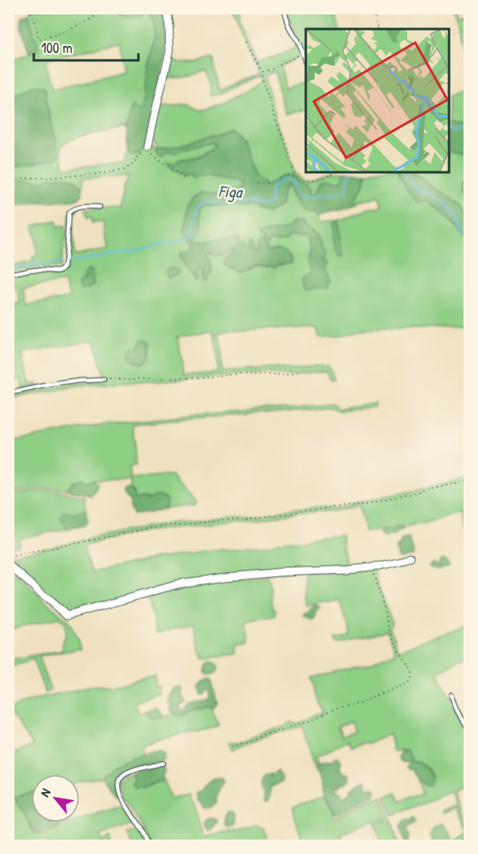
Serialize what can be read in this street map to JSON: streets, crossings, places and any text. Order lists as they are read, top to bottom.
{
  "water": ["Figa"],
  "scale_bar": "100 m",
  "north": "top left"
}
